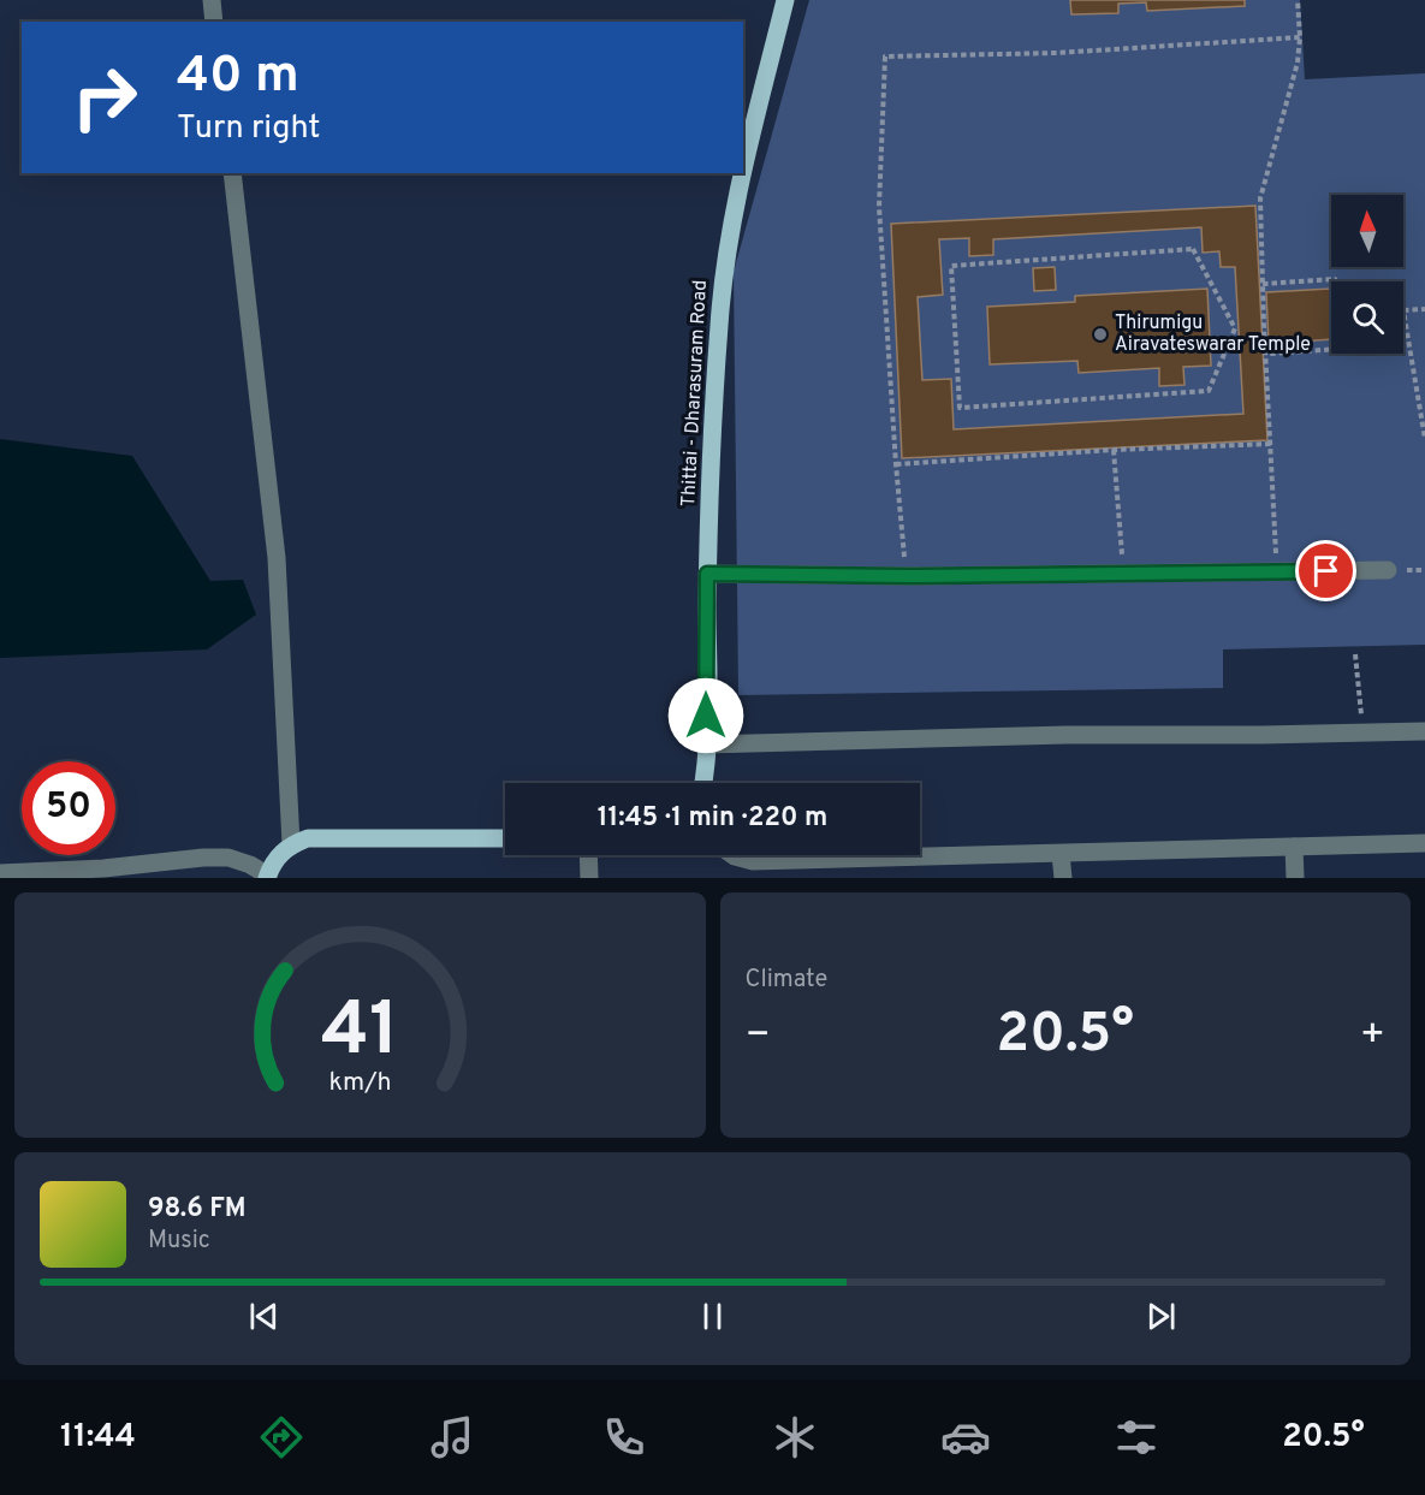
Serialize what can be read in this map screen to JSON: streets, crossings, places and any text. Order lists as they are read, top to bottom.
{
  "streets": {
    "main road": ["Thittai - Dharasuram Road"]
  },
  "places": ["Thirumigu Airavateswarar Temple"],
  "north": "top",
  "page": {
    "turn": ["40 m", "Turn right"],
    "limit": "50",
    "trip": "11:45 · 1 min · 220 m",
    "tile": "Climate",
    "heat": ["−", "20.5°", "+"],
    "song": ["98.6 FM", "Music"],
    "tabs": ["11:44", "20.5°"],
    "gauge": ["41", "km/h"]
  }
}
